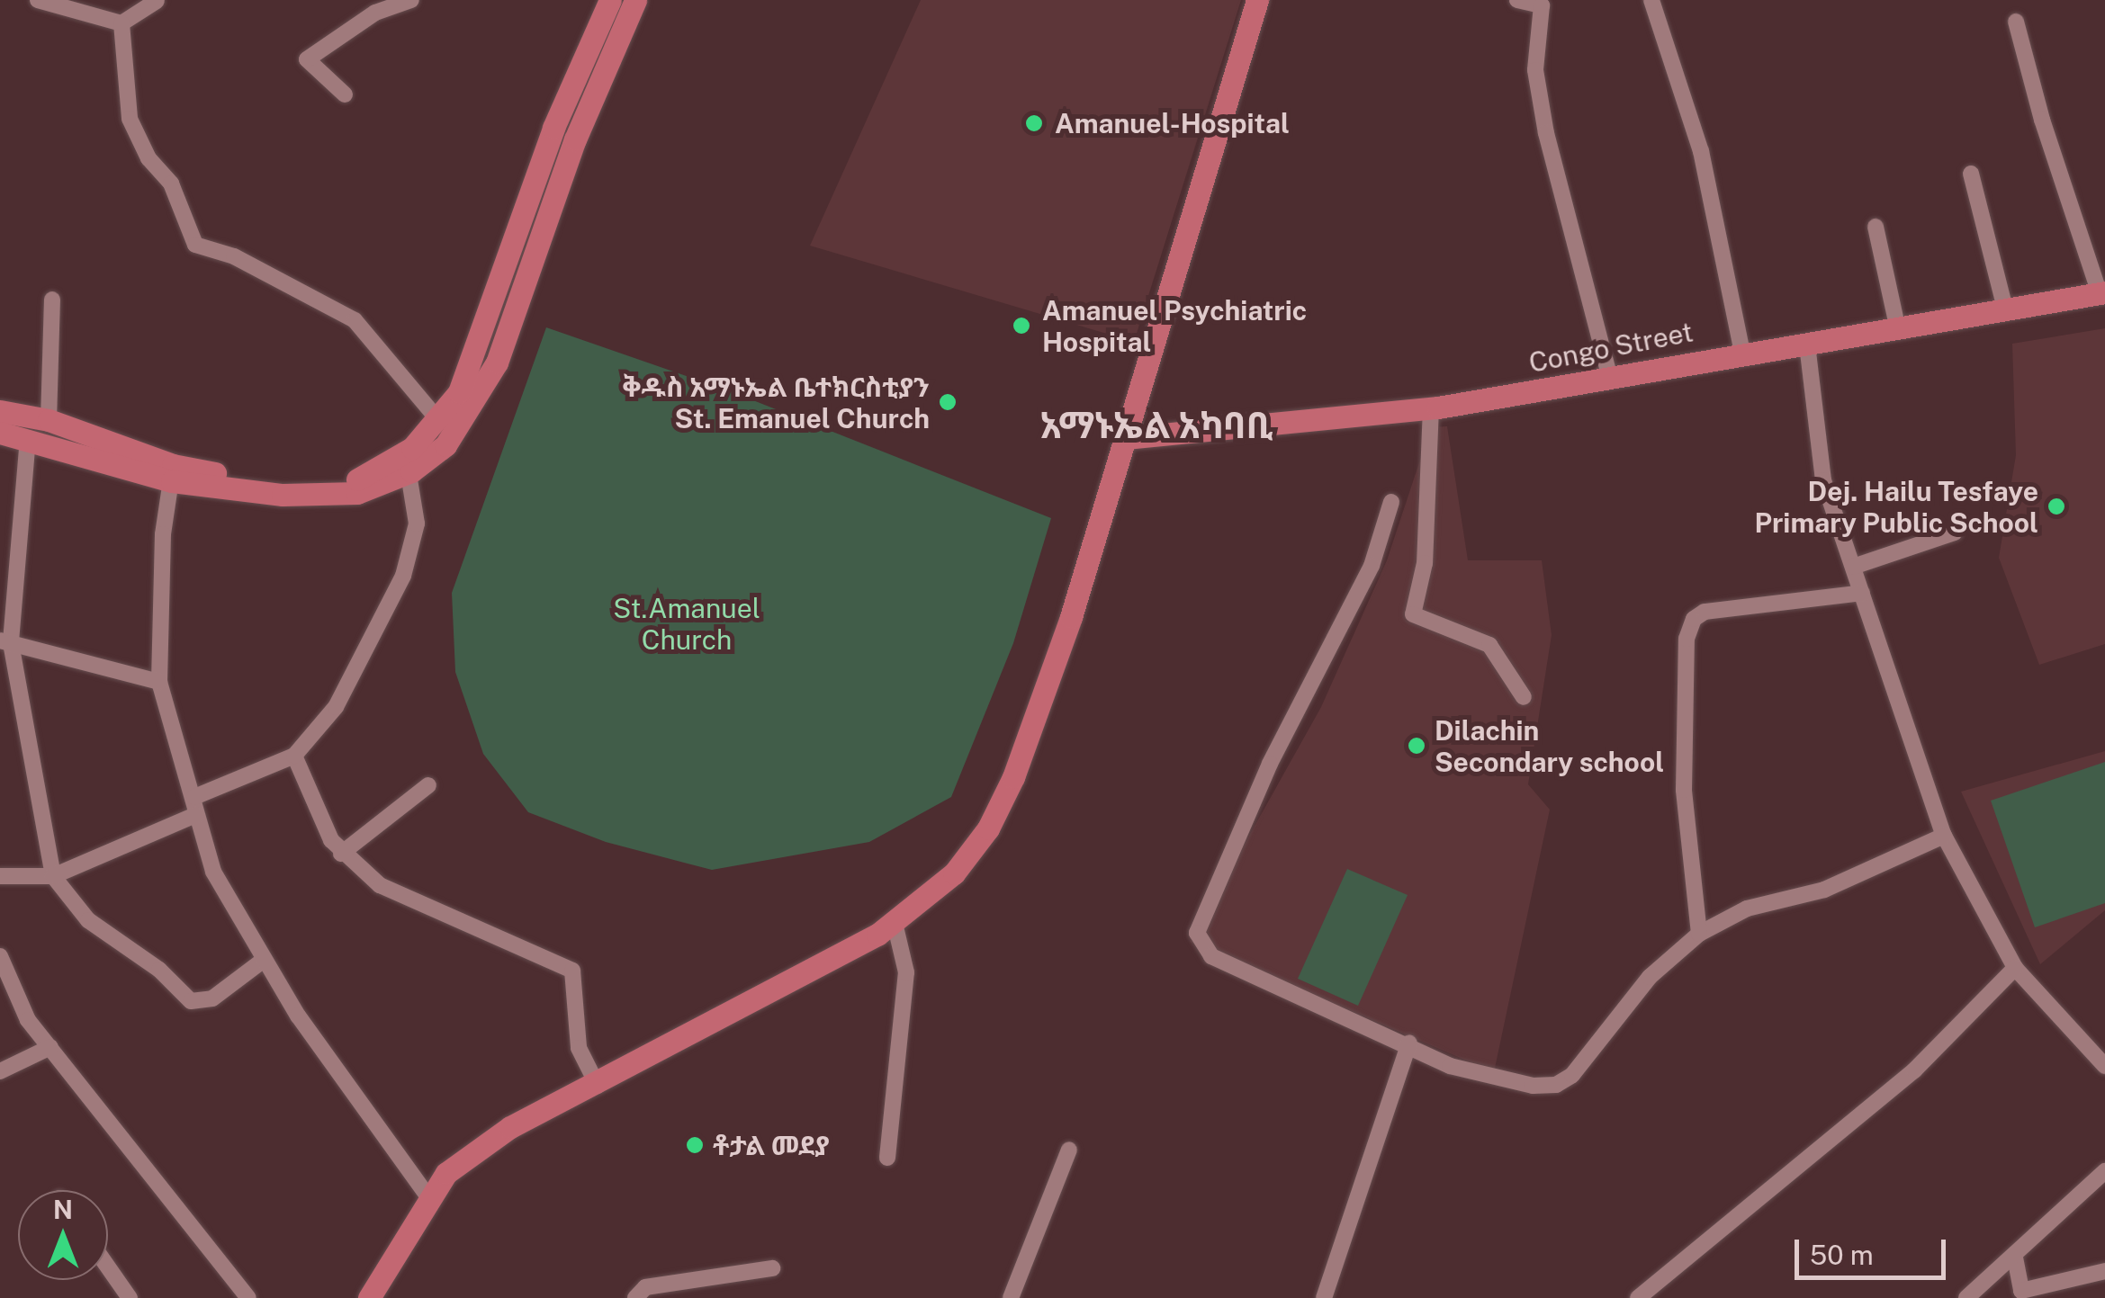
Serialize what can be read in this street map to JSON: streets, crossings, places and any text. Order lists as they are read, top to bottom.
{
  "streets": {
    "main road": ["Congo Street"]
  },
  "districts": ["አማኑኤል አካባቢ"],
  "parks": ["St.Amanuel Church"],
  "places": [
    "Amanuel-Hospital",
    "Amanuel Psychiatric Hospital",
    "ቅዱስ አማኑኤል ቤተክርስቲያን St. Emanuel Church",
    "Dej. Hailu Tesfaye Primary Public School",
    "Dilachin Secondary school",
    "ቶታል መደያ"
  ],
  "scale_bar": "50 m",
  "north": "top"
}
